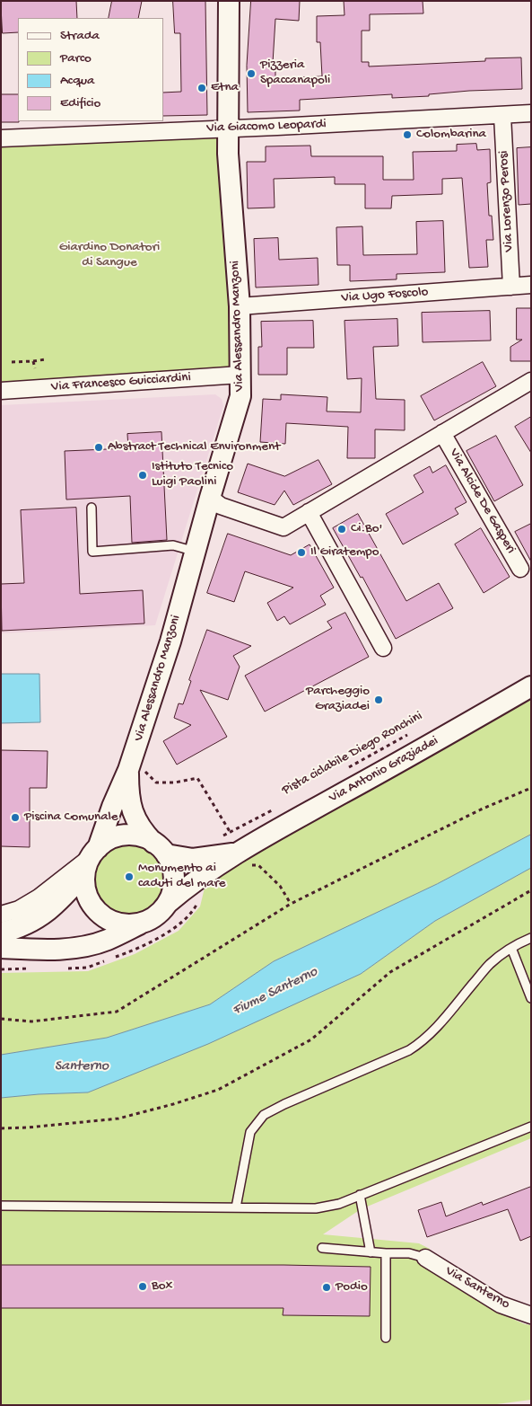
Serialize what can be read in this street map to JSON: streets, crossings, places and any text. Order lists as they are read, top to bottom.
{
  "streets": {
    "street": [
      "Via Giacomo Leopardi",
      "Via Lorenzo Perosi",
      "Via Ugo Foscolo",
      "Via Alessandro Manzoni",
      "Via Francesco Guicciardini",
      "Via Alcide De Gasperi",
      "Via Antonio Graziadei",
      "Via Santerno"
    ],
    "path": ["Pista ciclabile Diego Ronchini"]
  },
  "crossings": [
    ["Via Giacomo Leopardi", "Via Lorenzo Perosi"],
    ["Via Giacomo Leopardi", "Via Alessandro Manzoni"],
    ["Via Lorenzo Perosi", "Via Ugo Foscolo"],
    ["Via Ugo Foscolo", "Via Alessandro Manzoni"],
    ["Via Alessandro Manzoni", "Via Francesco Guicciardini"],
    ["Via Alessandro Manzoni", "Via Alcide De Gasperi"],
    ["Via Alessandro Manzoni", "Via Antonio Graziadei"]
  ],
  "water": ["Fiume Santerno", "Santerno"],
  "parks": ["Giardino Donatori di Sangue"],
  "places": [
    "Pizzeria Spaccanapoli",
    "Etna",
    "Colombarina",
    "Abstract Technical Environment",
    "Istituto Tecnico Luigi Paolini",
    "Ci.Bo'",
    "Il Giratempo",
    "Parcheggio Graziadei",
    "Piscina Comunale",
    "Monumento ai caduti del mare",
    "Box",
    "Podio"
  ],
  "legend": [
    "Strada",
    "Parco",
    "Acqua",
    "Edificio"
  ]
}
